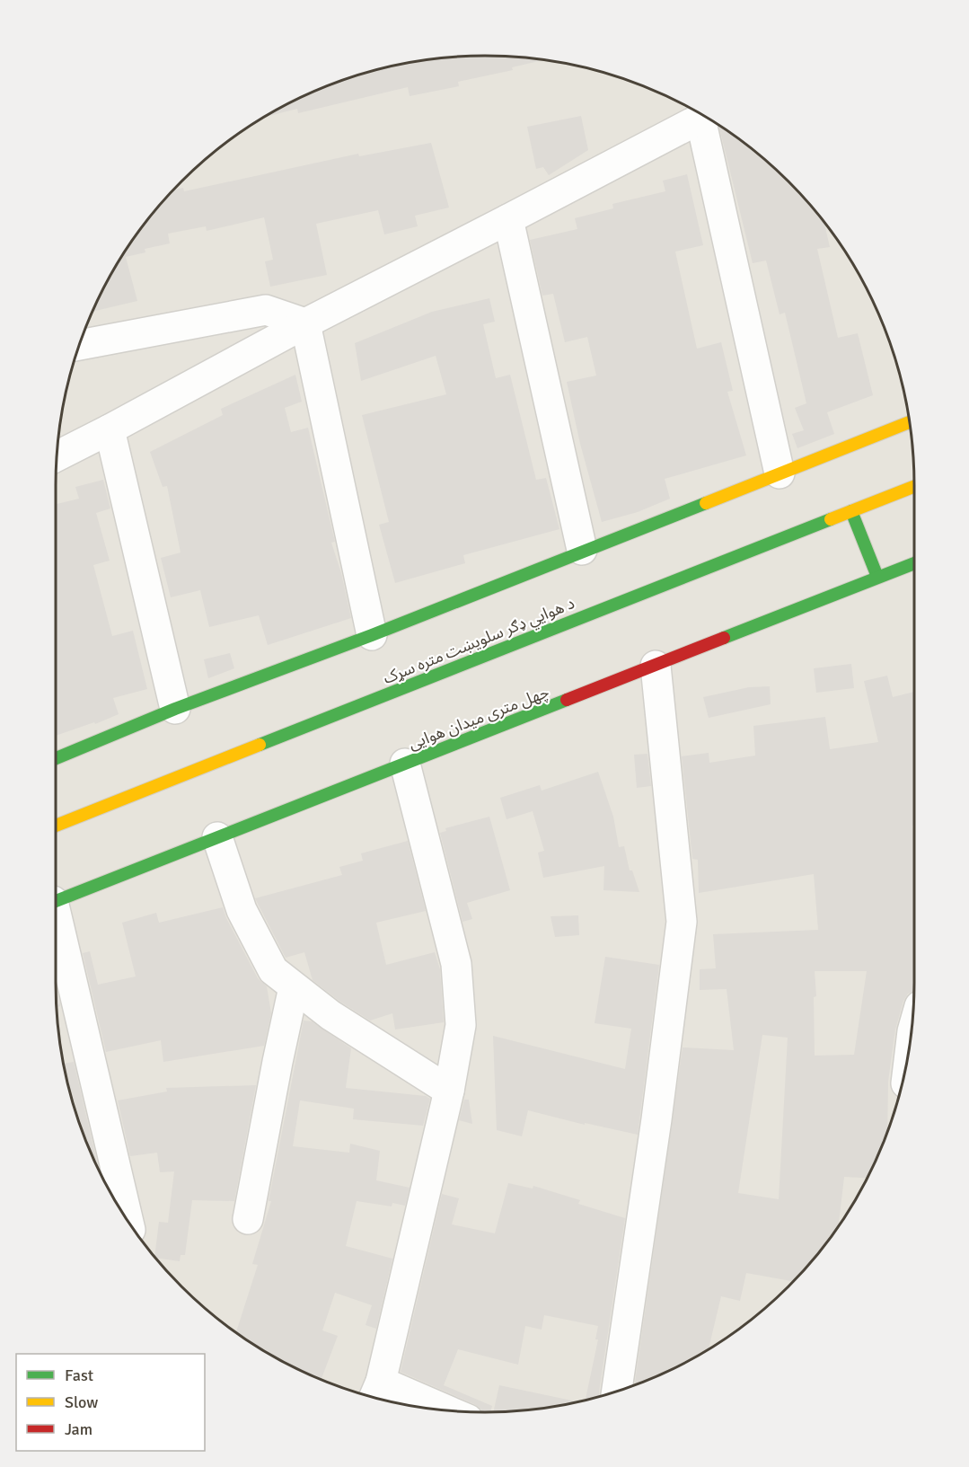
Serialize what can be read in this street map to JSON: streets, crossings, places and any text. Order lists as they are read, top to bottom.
{
  "streets": {
    "main road": ["د هوايي ډګر سلویښت متره سړک", "چهل متری میدان هوایی"]
  },
  "legend": ["Fast", "Slow", "Jam"]
}
